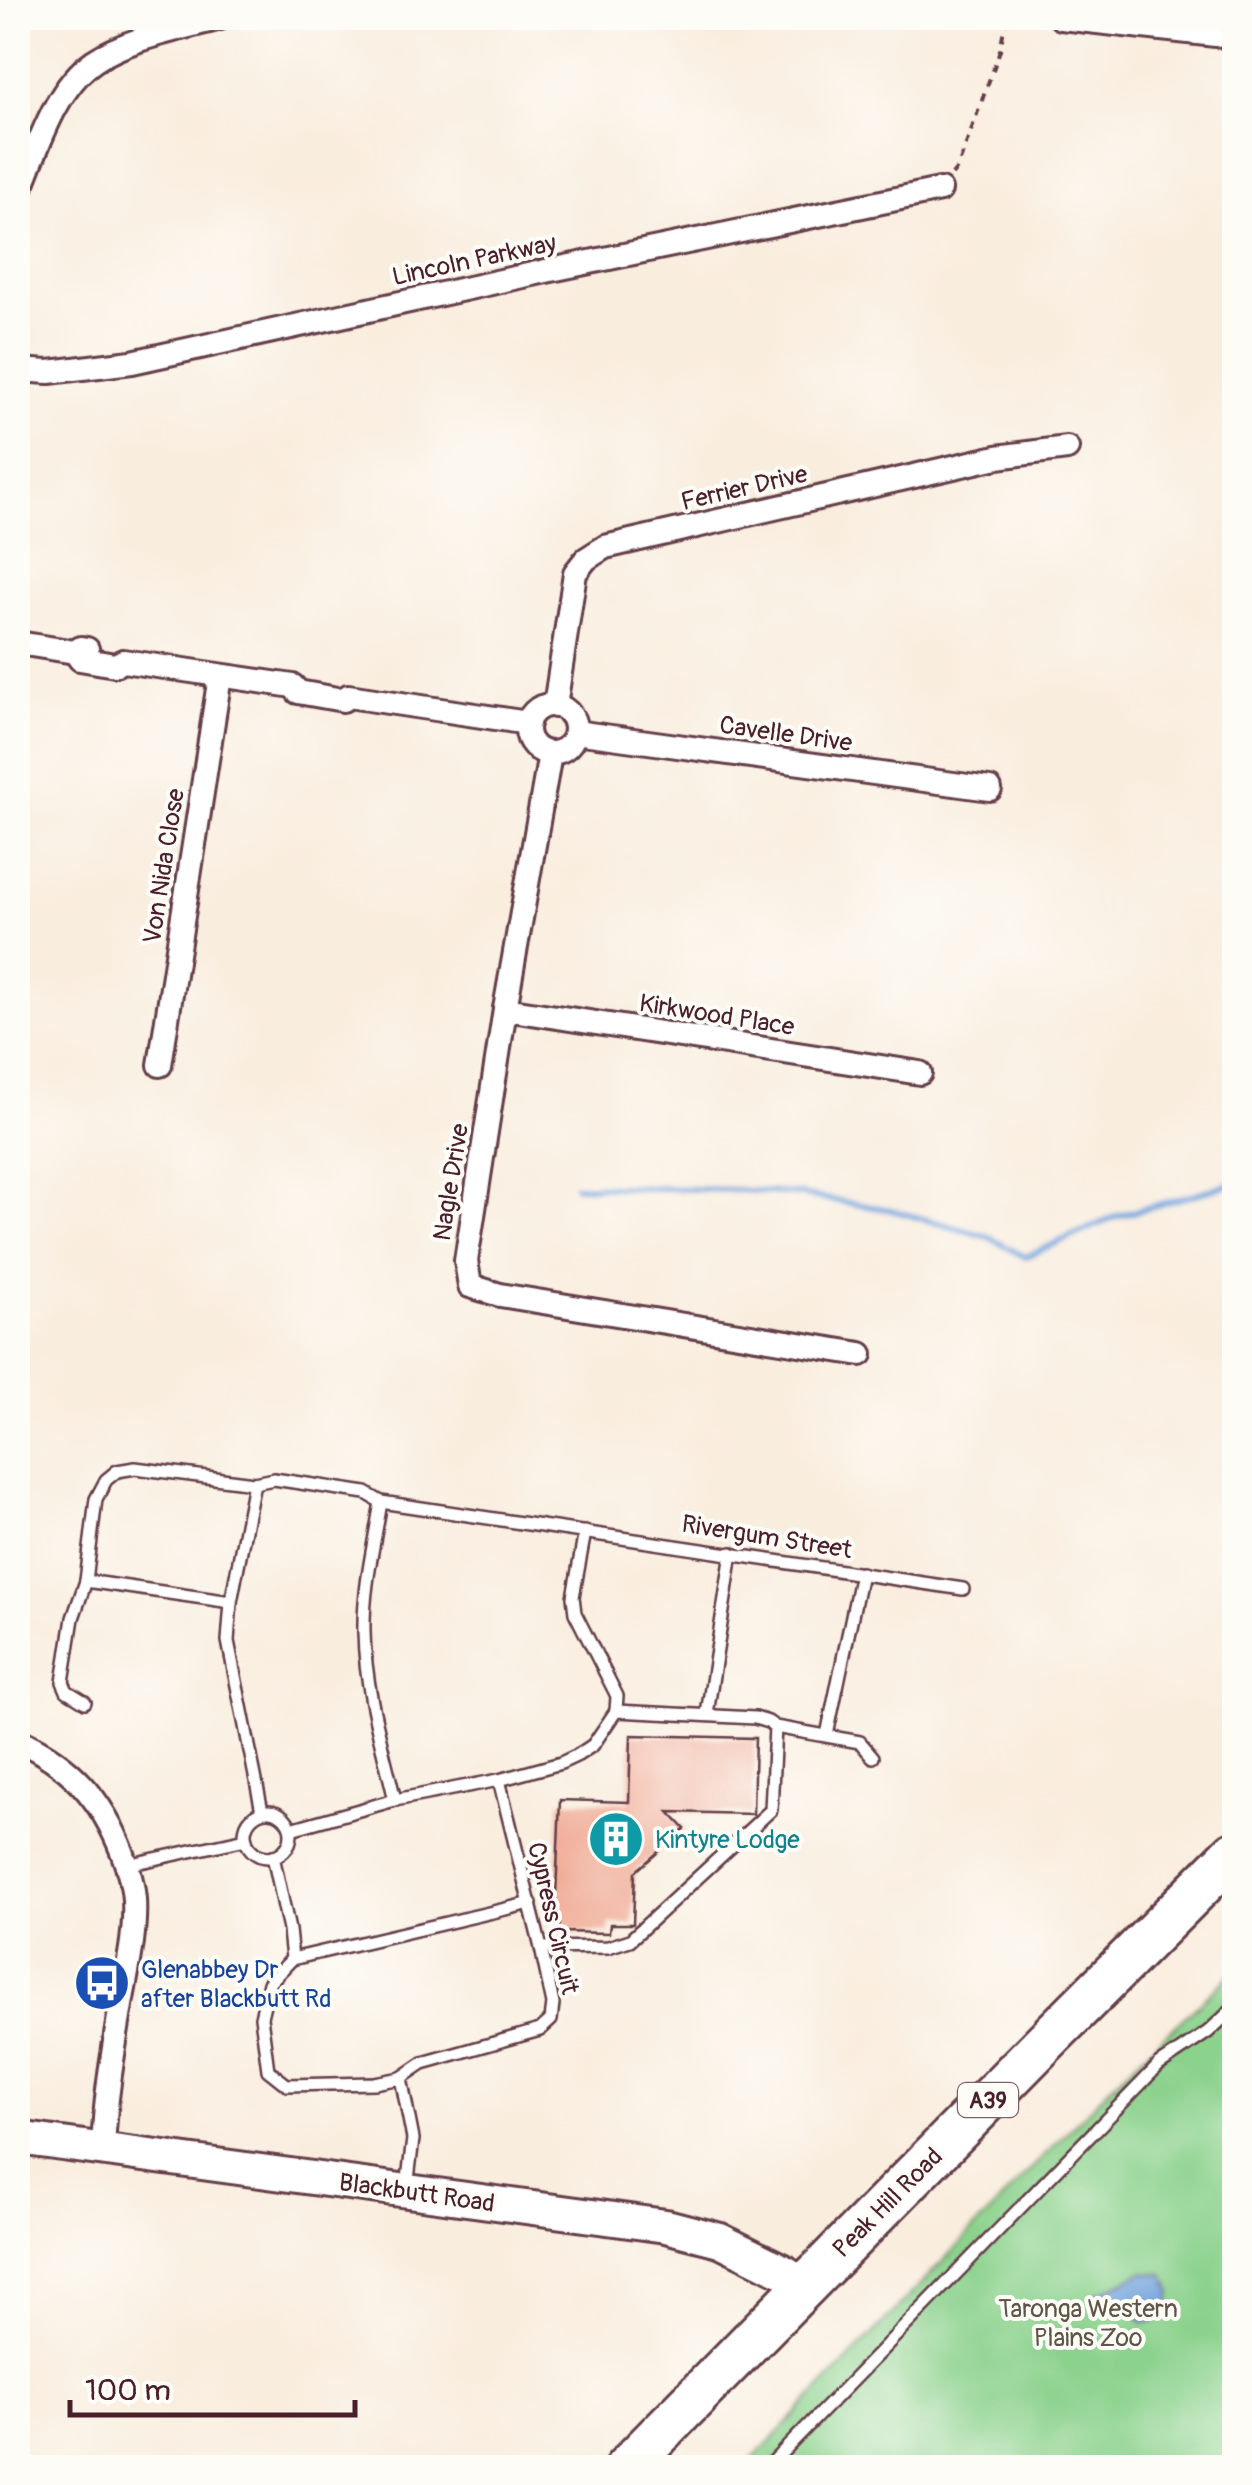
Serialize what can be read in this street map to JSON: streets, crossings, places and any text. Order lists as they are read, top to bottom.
{
  "streets": {
    "highway": ["A39", "Peak Hill Road"],
    "street": [
      "Lincoln Parkway",
      "Ferrier Drive",
      "Cavelle Drive",
      "Von Nida Close",
      "Kirkwood Place",
      "Nagle Drive",
      "Blackbutt Road"
    ],
    "lane": ["Rivergum Street", "Cypress Circuit"]
  },
  "crossings": [
    ["Ferrier Drive", "Cavelle Drive"],
    ["Ferrier Drive", "Nagle Drive"],
    ["Cavelle Drive", "Nagle Drive"],
    ["Kirkwood Place", "Nagle Drive"],
    ["Blackbutt Road", "Peak Hill Road"]
  ],
  "parks": ["Taronga Western Plains Zoo"],
  "places": {
    "building": ["Kintyre Lodge"],
    "bus stop": ["Glenabbey Dr after Blackbutt Rd"]
  },
  "scale_bar": "100 m"
}
